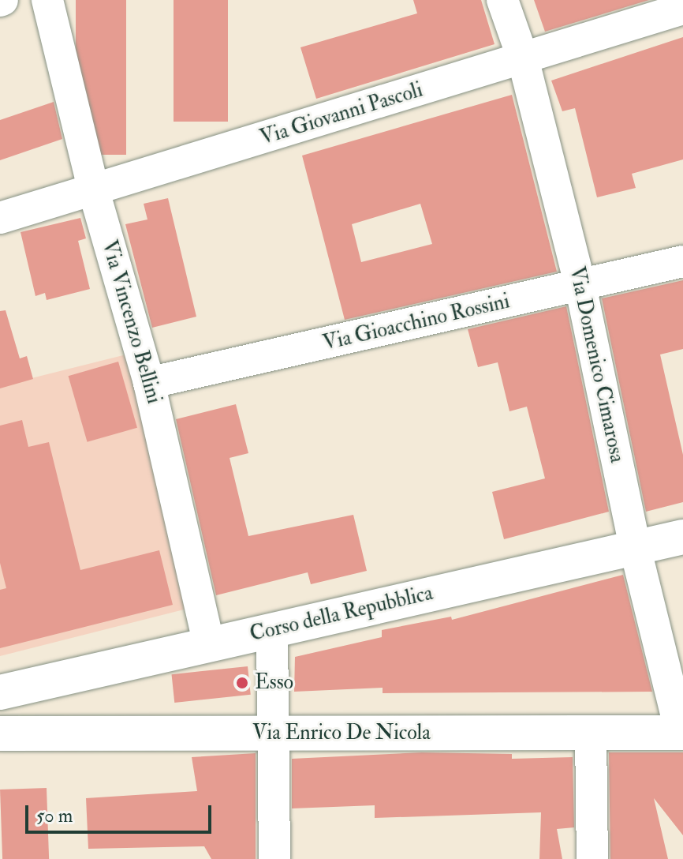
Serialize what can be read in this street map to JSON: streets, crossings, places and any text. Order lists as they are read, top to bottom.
{
  "streets": {
    "main road": ["Corso della Repubblica", "Via Enrico De Nicola"],
    "street": [
      "Via Giovanni Pascoli",
      "Via Vincenzo Bellini",
      "Via Gioacchino Rossini",
      "Via Domenico Cimarosa"
    ]
  },
  "crossings": [
    ["Via Giovanni Pascoli", "Via Vincenzo Bellini"],
    ["Via Giovanni Pascoli", "Via Domenico Cimarosa"],
    ["Via Vincenzo Bellini", "Via Gioacchino Rossini"],
    ["Via Vincenzo Bellini", "Corso della Repubblica"],
    ["Via Gioacchino Rossini", "Via Domenico Cimarosa"],
    ["Via Domenico Cimarosa", "Corso della Repubblica"],
    ["Via Domenico Cimarosa", "Via Enrico De Nicola"]
  ],
  "places": ["Esso"],
  "scale_bar": "50 m"
}
